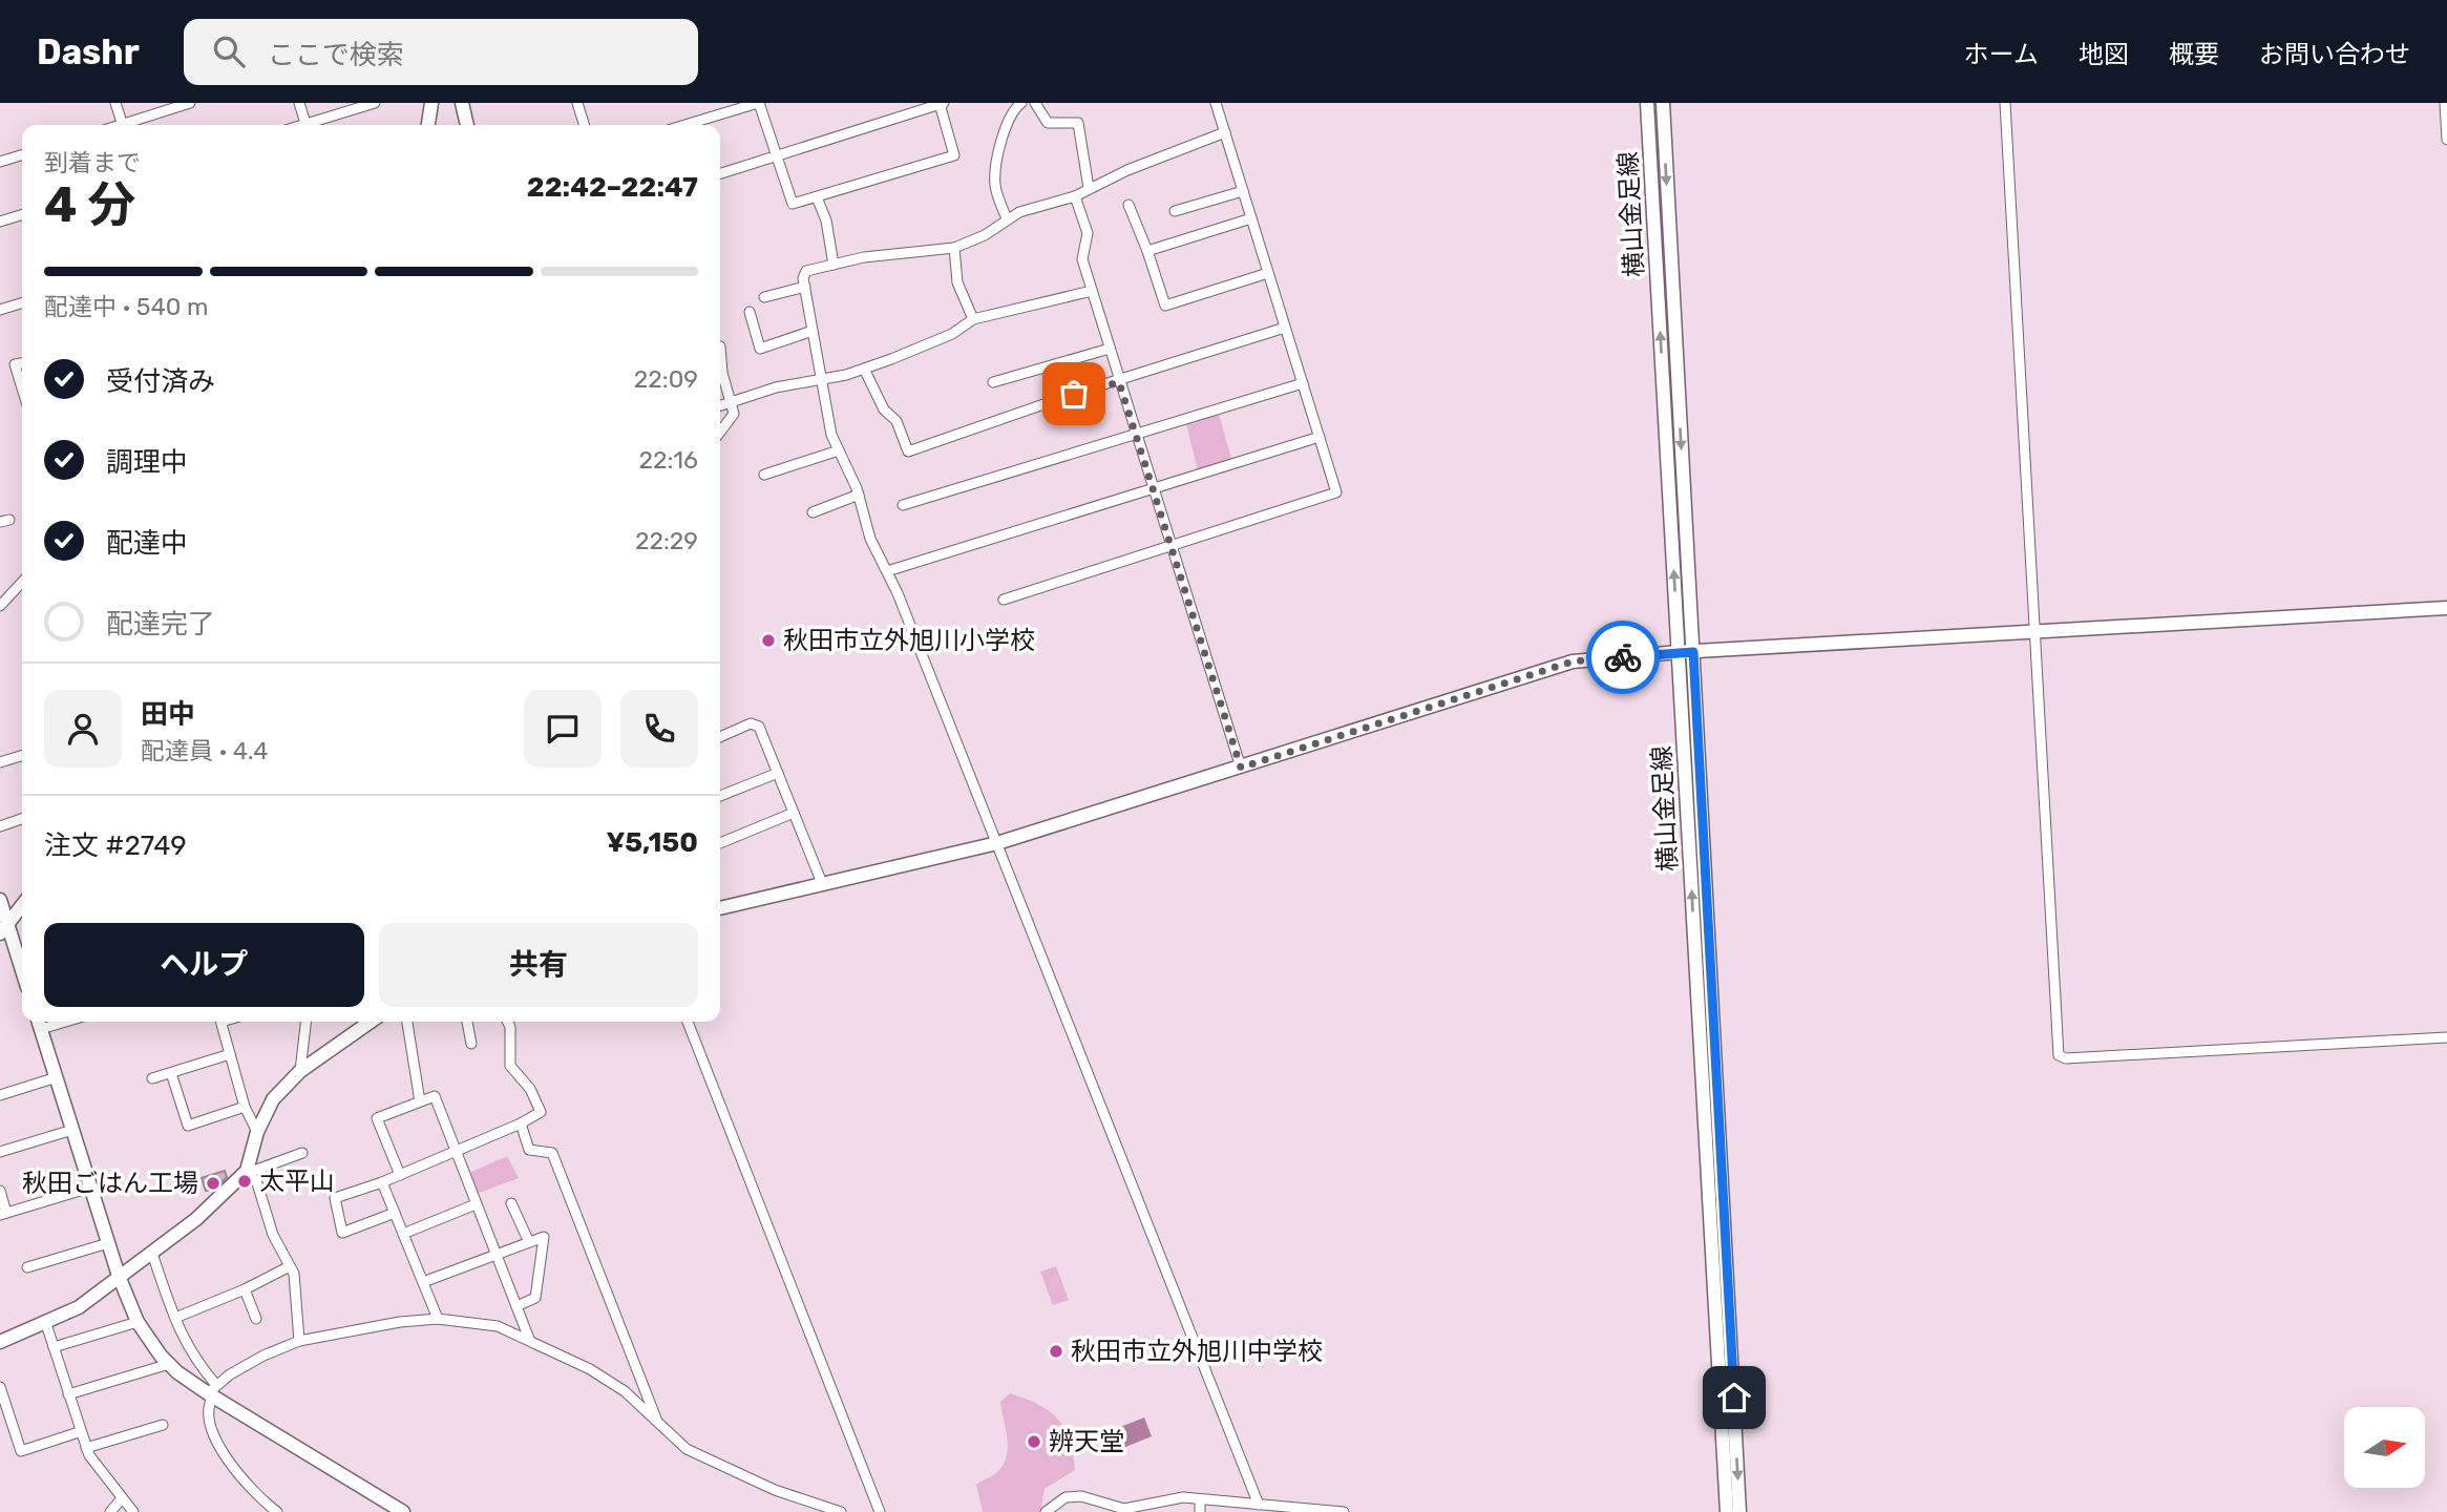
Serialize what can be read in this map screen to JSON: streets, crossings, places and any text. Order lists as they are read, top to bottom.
{
  "streets": {
    "street": ["横山金足線"]
  },
  "places": [
    "秋田市立外旭川小学校",
    "太平山",
    "秋田ごはん工場",
    "秋田市立外旭川中学校",
    "辨天堂"
  ],
  "north": "right",
  "page": {
    "header": "Dashr",
    "search": "ここで検索",
    "nav": [
      "ホーム",
      "地図",
      "概要",
      "お問い合わせ"
    ],
    "heading": ["4 分", "到着まで", "22:42–22:47"],
    "panel": [
      "田中",
      "配達員 · 4.4",
      "注文 #2749",
      "¥5,150"
    ],
    "bar": "配達中 · 540 m",
    "list": [
      ["受付済み", "22:09"],
      ["調理中", "22:16"],
      ["配達中", "22:29"],
      "配達完了"
    ],
    "buttons": ["ヘルプ", "共有"]
  }
}
